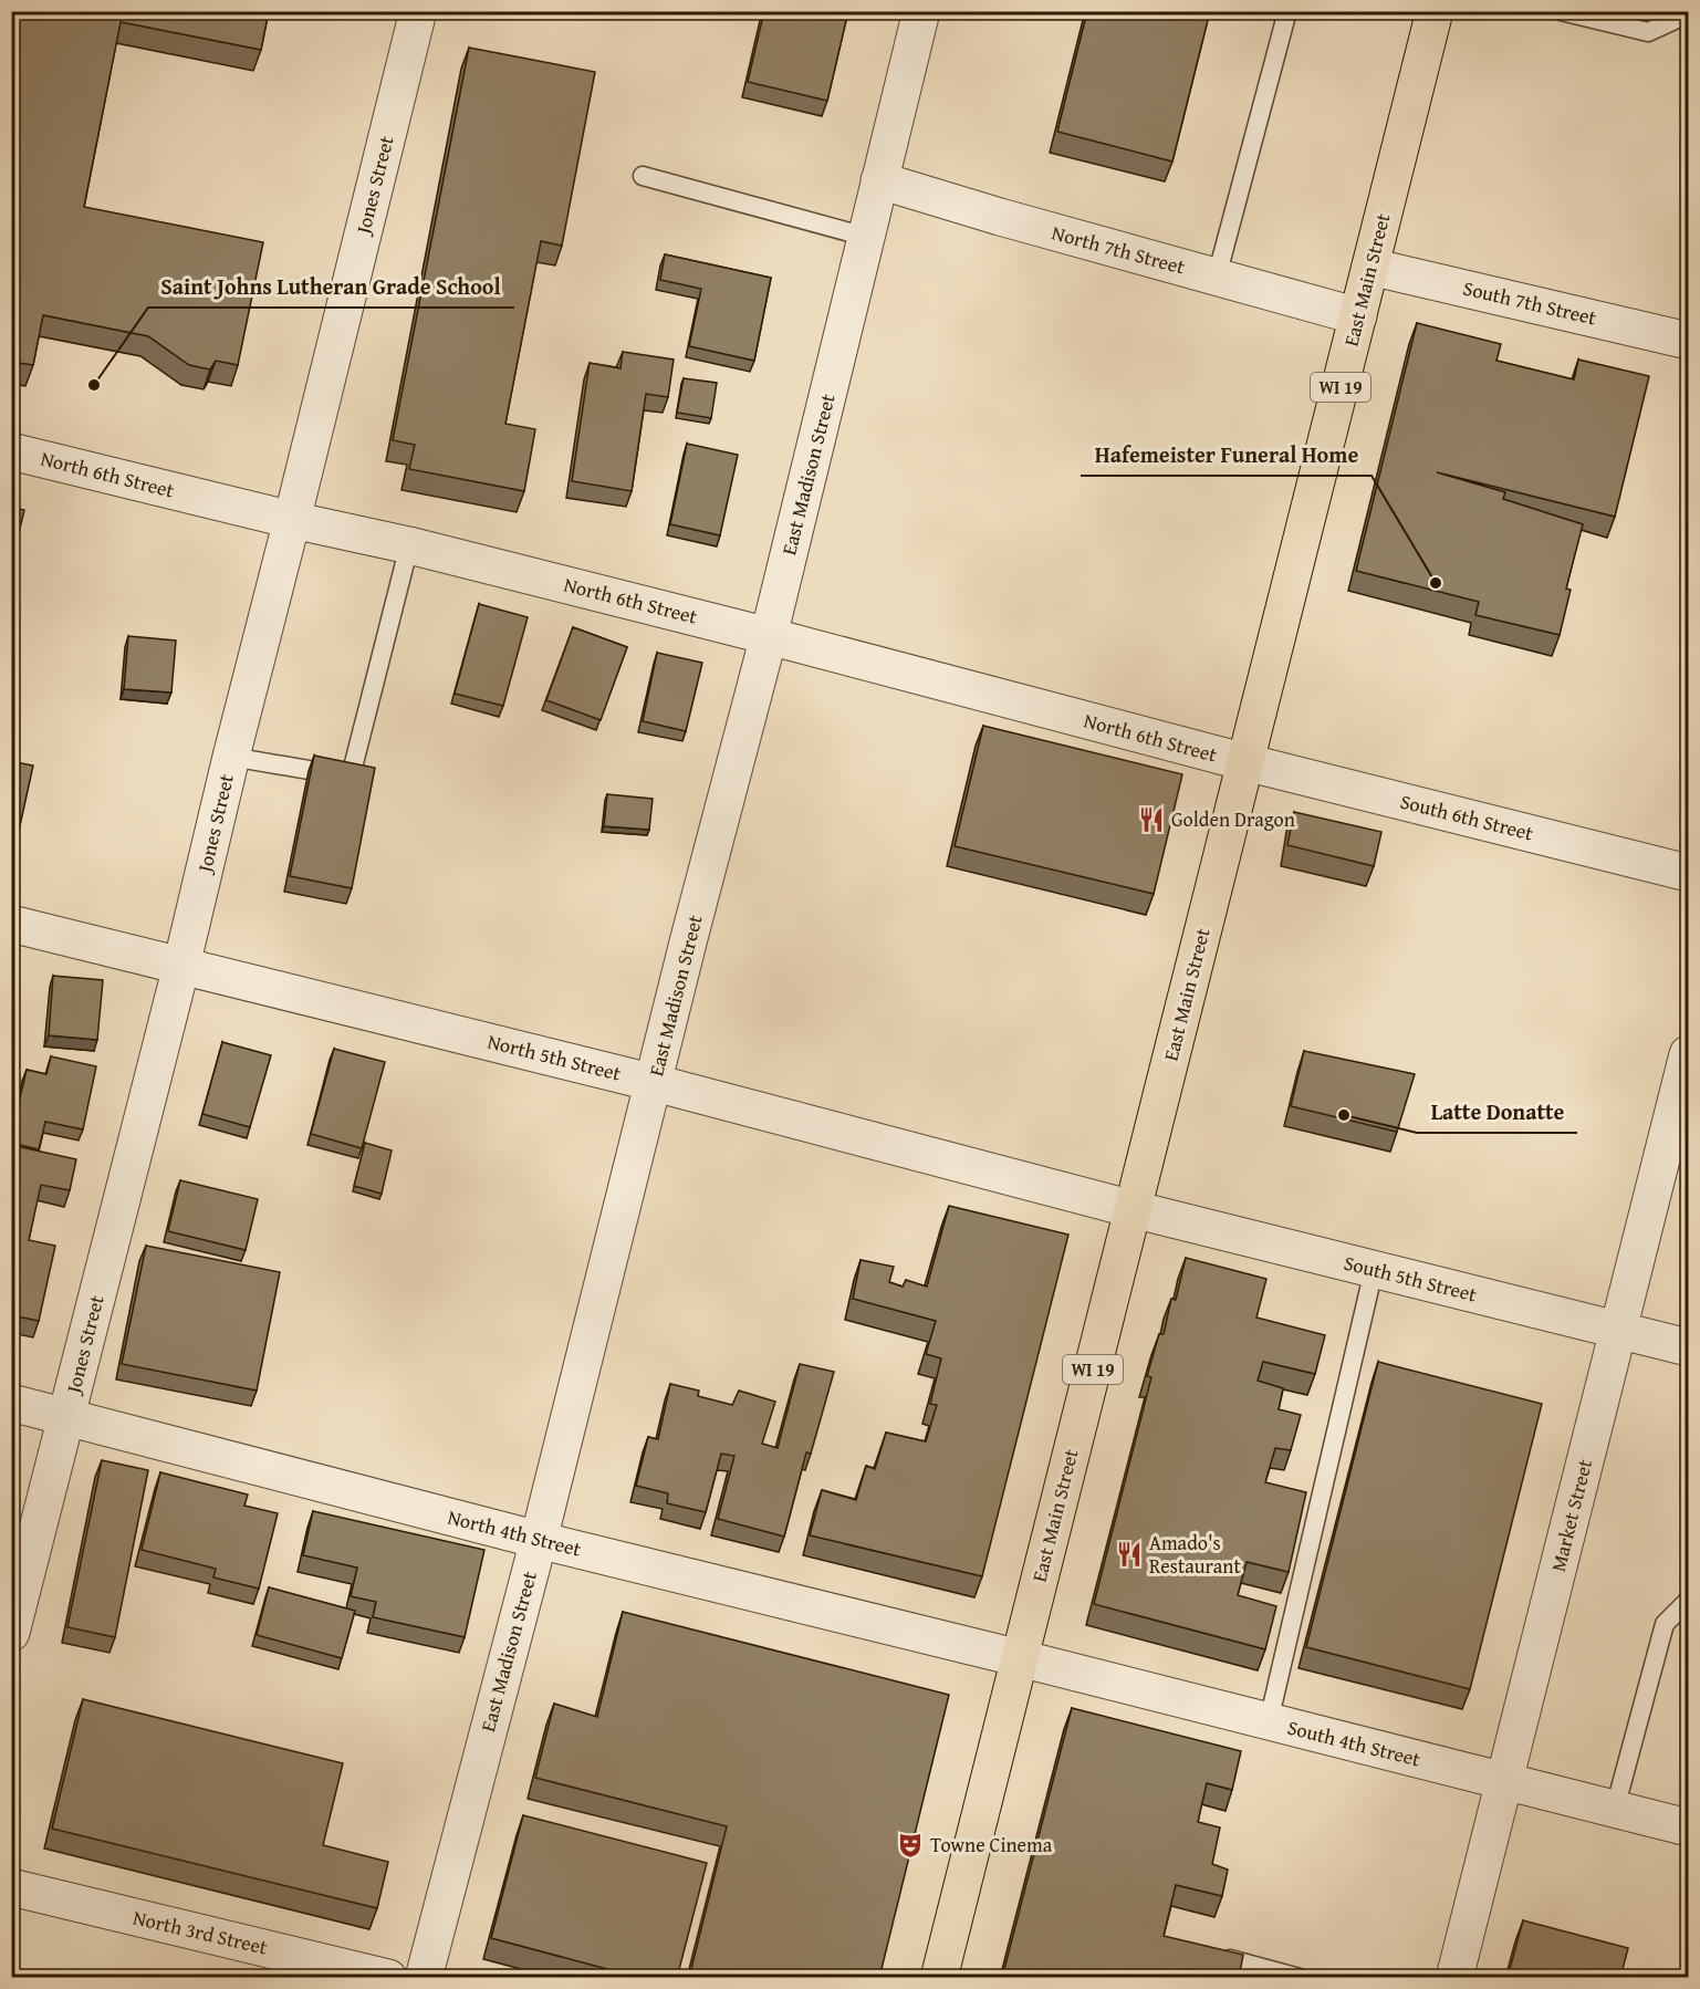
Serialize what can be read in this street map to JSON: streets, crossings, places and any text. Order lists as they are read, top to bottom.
{
  "streets": {
    "main road": ["East Main Street", "WI 19"],
    "street": [
      "Jones Street",
      "North 7th Street",
      "South 7th Street",
      "North 6th Street",
      "East Madison Street",
      "South 6th Street",
      "North 5th Street",
      "South 5th Street",
      "Market Street",
      "North 4th Street",
      "South 4th Street",
      "North 3rd Street"
    ]
  },
  "crossings": [
    ["Jones Street", "North 6th Street"],
    ["Jones Street", "North 5th Street"],
    ["Jones Street", "North 4th Street"],
    ["North 7th Street", "East Main Street"],
    ["North 7th Street", "East Madison Street"],
    ["East Main Street", "South 7th Street"],
    ["East Main Street", "North 6th Street"],
    ["East Main Street", "South 6th Street"],
    ["East Main Street", "North 5th Street"],
    ["East Main Street", "South 5th Street"],
    ["East Main Street", "North 4th Street"],
    ["East Main Street", "South 4th Street"],
    ["North 6th Street", "East Madison Street"],
    ["North 6th Street", "South 6th Street"],
    ["East Madison Street", "North 5th Street"],
    ["East Madison Street", "North 4th Street"],
    ["North 5th Street", "South 5th Street"],
    ["South 5th Street", "Market Street"],
    ["Market Street", "South 4th Street"],
    ["North 4th Street", "South 4th Street"]
  ],
  "places": {
    "other": ["Saint Johns Lutheran Grade School", "Hafemeister Funeral Home", "Latte Donatte"],
    "restaurant": ["Golden Dragon", "Amado's Restaurant"],
    "theatre": ["Towne Cinema"]
  }
}
